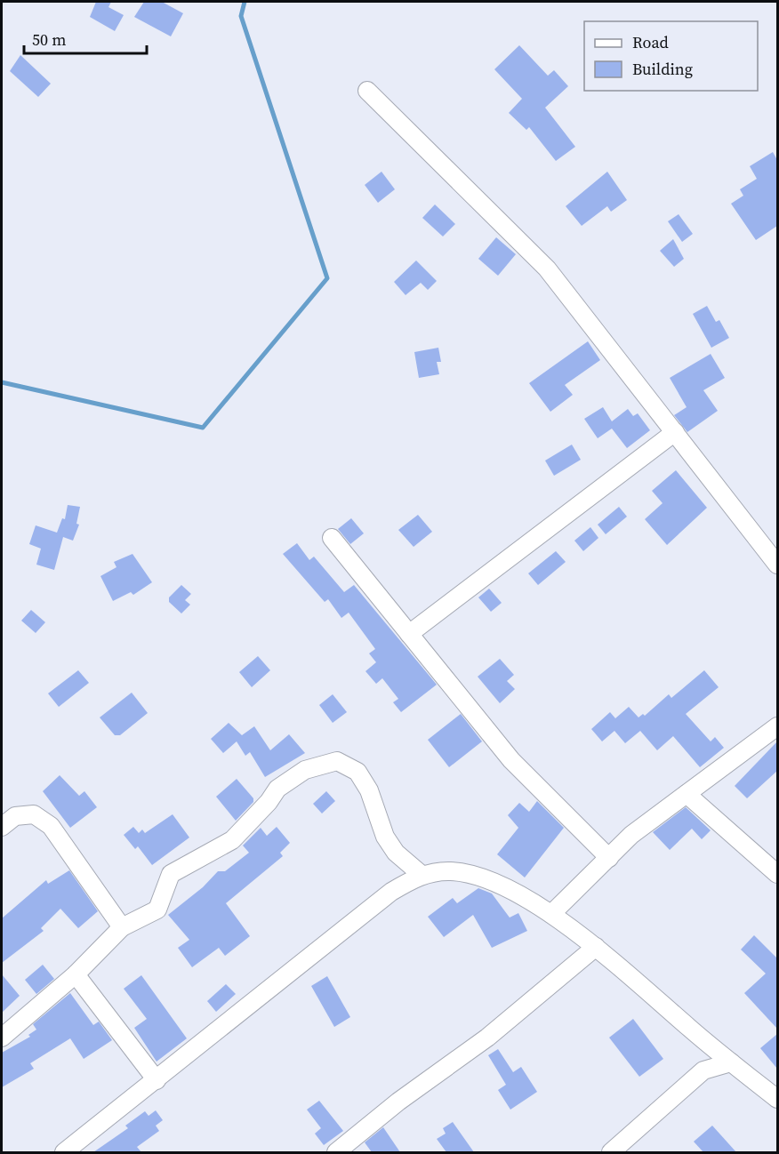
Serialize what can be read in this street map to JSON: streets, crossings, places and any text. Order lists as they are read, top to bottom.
{
  "legend": ["Road", "Building"],
  "scale_bar": "50 m"
}
